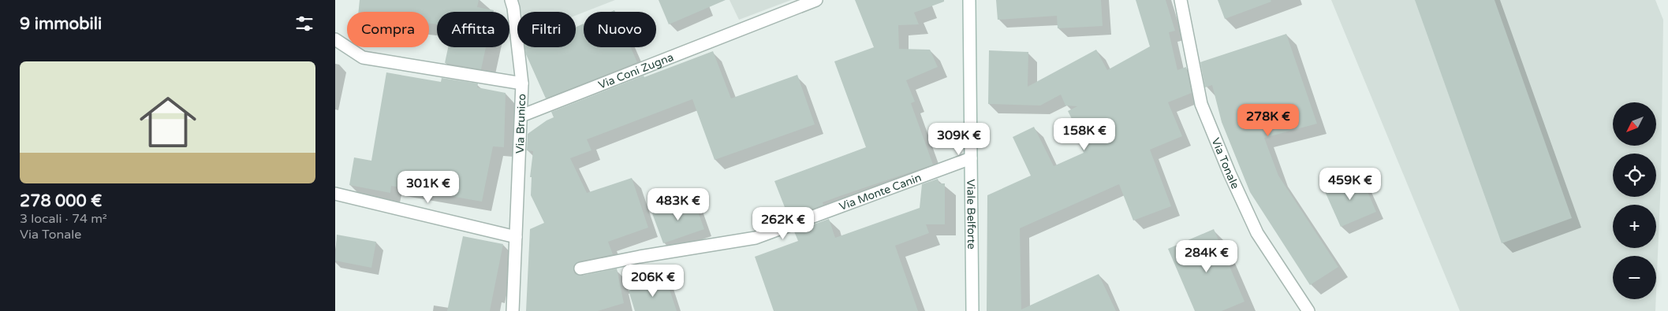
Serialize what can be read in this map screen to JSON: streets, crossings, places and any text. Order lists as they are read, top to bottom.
{
  "streets": {
    "street": [
      "Via Coni Zugna",
      "Via Brunico",
      "Via Tonale",
      "Via Monte Canin",
      "Viale Belforte"
    ]
  },
  "crossings": [
    ["Via Coni Zugna", "Via Brunico"],
    ["Via Monte Canin", "Viale Belforte"]
  ],
  "north": "bottom left",
  "page": {
    "heading": "9 immobili",
    "chip": [
      "Compra",
      "Affitta",
      "Filtri",
      "Nuovo"
    ],
    "list": [
      {
        "name": "278 000 €",
        "note": "3 locali · 74 m² · Via Tonale"
      }
    ],
    "map_buttons": ["+", "−"],
    "price": [
      "278K €",
      "158K €",
      "309K €",
      "459K €",
      "301K €",
      "483K €",
      "262K €",
      "284K €",
      "206K €"
    ]
  }
}
